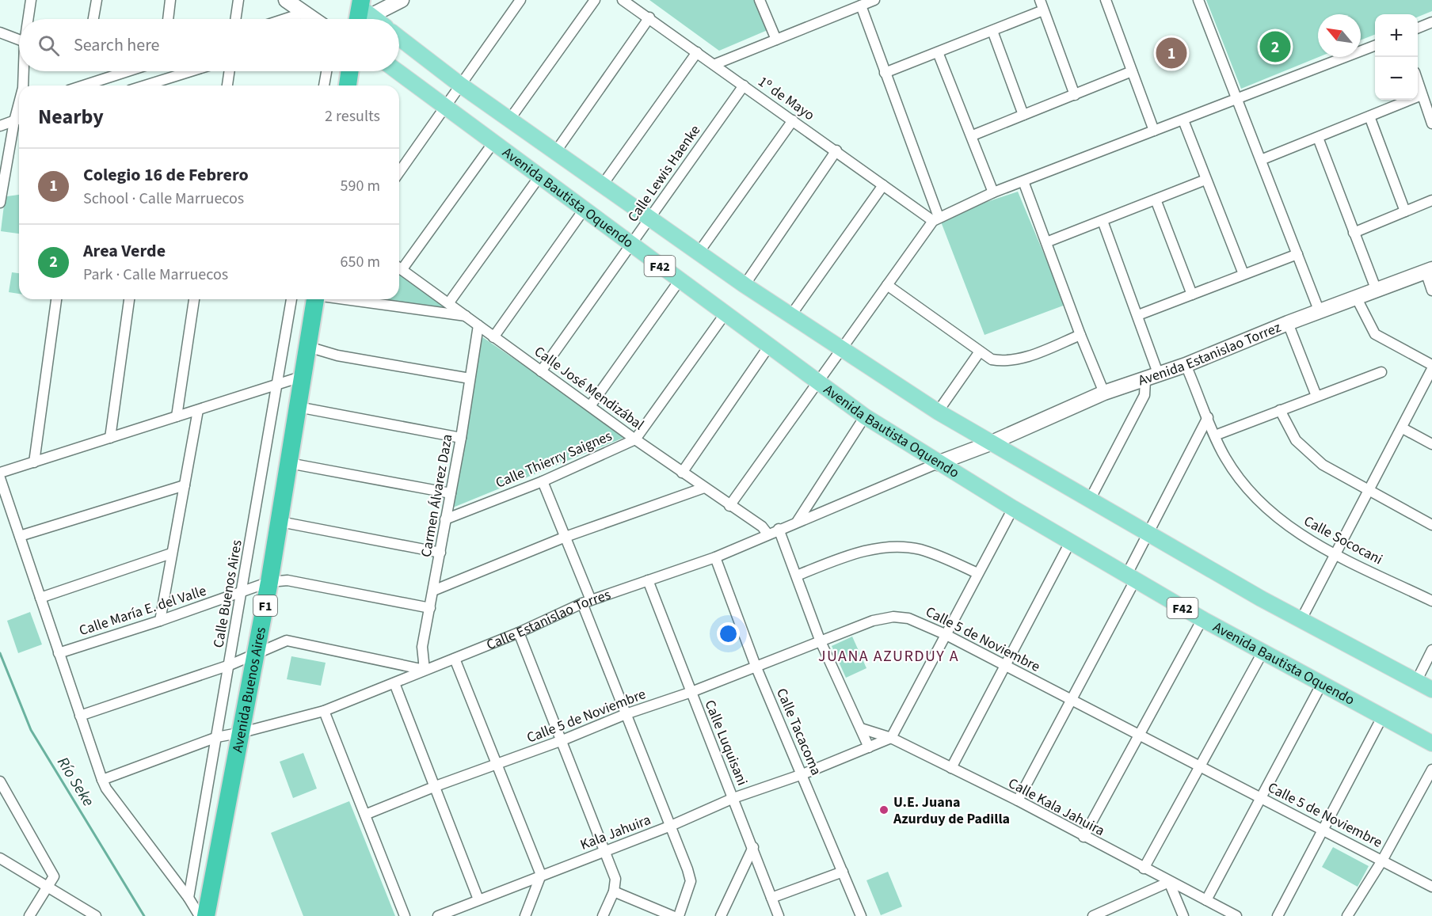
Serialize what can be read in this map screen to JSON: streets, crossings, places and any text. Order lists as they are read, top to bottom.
{
  "streets": {
    "highway": ["F1", "Avenida Buenos Aires"],
    "main road": ["Avenida Bautista Oquendo", "F42"],
    "street": [
      "1º de Mayo",
      "Calle Lewis Haenke",
      "Avenida Estanislao Torrez",
      "Calle José Mendizábal",
      "Calle Thierry Saignes",
      "Carmen Álvarez Daza",
      "Calle Sococani",
      "Calle Buenos Aires",
      "Calle María E. del Valle",
      "Calle Estanislao Torres",
      "Calle 5 de Noviembre",
      "Calle Tacacoma",
      "Calle Luquisani",
      "Calle Kala Jahuira",
      "Kala Jahuira"
    ]
  },
  "crossings": [
    ["1º de Mayo", "Calle Lewis Haenke"],
    ["Calle Lewis Haenke", "Avenida Bautista Oquendo"],
    ["Calle Lewis Haenke", "Calle José Mendizábal"],
    ["Avenida Bautista Oquendo", "Avenida Estanislao Torrez"],
    ["Avenida Bautista Oquendo", "Calle Thierry Saignes"],
    ["Avenida Bautista Oquendo", "Calle Estanislao Torres"],
    ["Avenida Estanislao Torrez", "Calle Sococani"],
    ["Avenida Estanislao Torrez", "Calle Estanislao Torres"],
    ["Calle José Mendizábal", "Calle Thierry Saignes"],
    ["Calle José Mendizábal", "Carmen Álvarez Daza"],
    ["Calle José Mendizábal", "Calle Estanislao Torres"],
    ["Calle Thierry Saignes", "Carmen Álvarez Daza"],
    ["Carmen Álvarez Daza", "Calle María E. del Valle"],
    ["Carmen Álvarez Daza", "Calle Estanislao Torres"],
    ["Calle Buenos Aires", "Calle María E. del Valle"],
    ["Calle Buenos Aires", "Calle Estanislao Torres"],
    ["Calle María E. del Valle", "Avenida Buenos Aires"],
    ["Calle Estanislao Torres", "Avenida Buenos Aires"],
    ["Calle Estanislao Torres", "Calle Tacacoma"],
    ["Calle Estanislao Torres", "Calle Luquisani"],
    ["Calle 5 de Noviembre", "Calle Tacacoma"],
    ["Calle 5 de Noviembre", "Calle Luquisani"],
    ["Calle Tacacoma", "Kala Jahuira"],
    ["Calle Luquisani", "Kala Jahuira"],
    ["Calle Kala Jahuira", "Kala Jahuira"]
  ],
  "districts": ["JUANA AZURDUY A"],
  "water": ["Río Seke"],
  "places": ["U.E. Juana Azurduy de Padilla"],
  "north": "top left",
  "page": {
    "map_buttons": ["+", "−"],
    "search": "Search here",
    "pins": ["2", "1"],
    "heading": ["Nearby", "2 results"],
    "list": [
      {
        "mark": "1",
        "name": "Colegio 16 de Febrero",
        "note": "School · Calle Marruecos",
        "value": "590 m"
      },
      {
        "mark": "2",
        "name": "Area Verde",
        "note": "Park · Calle Marruecos",
        "value": "650 m"
      }
    ]
  }
}
